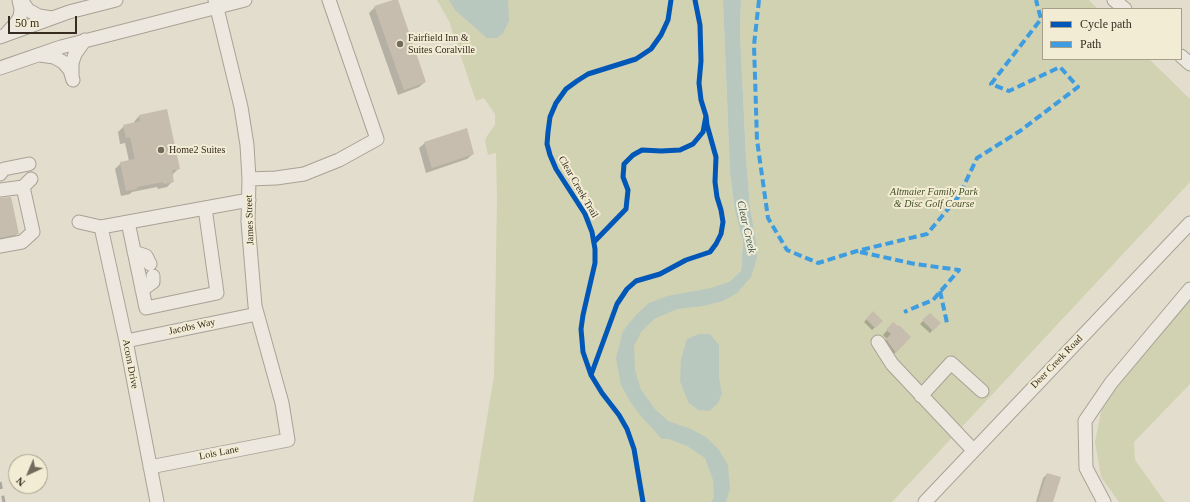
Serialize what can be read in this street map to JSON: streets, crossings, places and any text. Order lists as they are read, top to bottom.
{
  "streets": {
    "street": [
      "James Street",
      "Jacobs Way",
      "Deer Creek Road",
      "Acorn Drive",
      "Lois Lane"
    ],
    "cycle path": ["Clear Creek Trail"]
  },
  "crossings": [
    ["James Street", "Jacobs Way"],
    ["James Street", "Lois Lane"],
    ["Jacobs Way", "Acorn Drive"],
    ["Acorn Drive", "Lois Lane"]
  ],
  "water": ["Clear Creek"],
  "parks": ["Altmaier Family Park & Disc Golf Course"],
  "places": ["Fairfield Inn & Suites Coralville", "Home2 Suites"],
  "legend": ["Cycle path", "Path"],
  "scale_bar": "50 m",
  "north": "bottom left"
}
